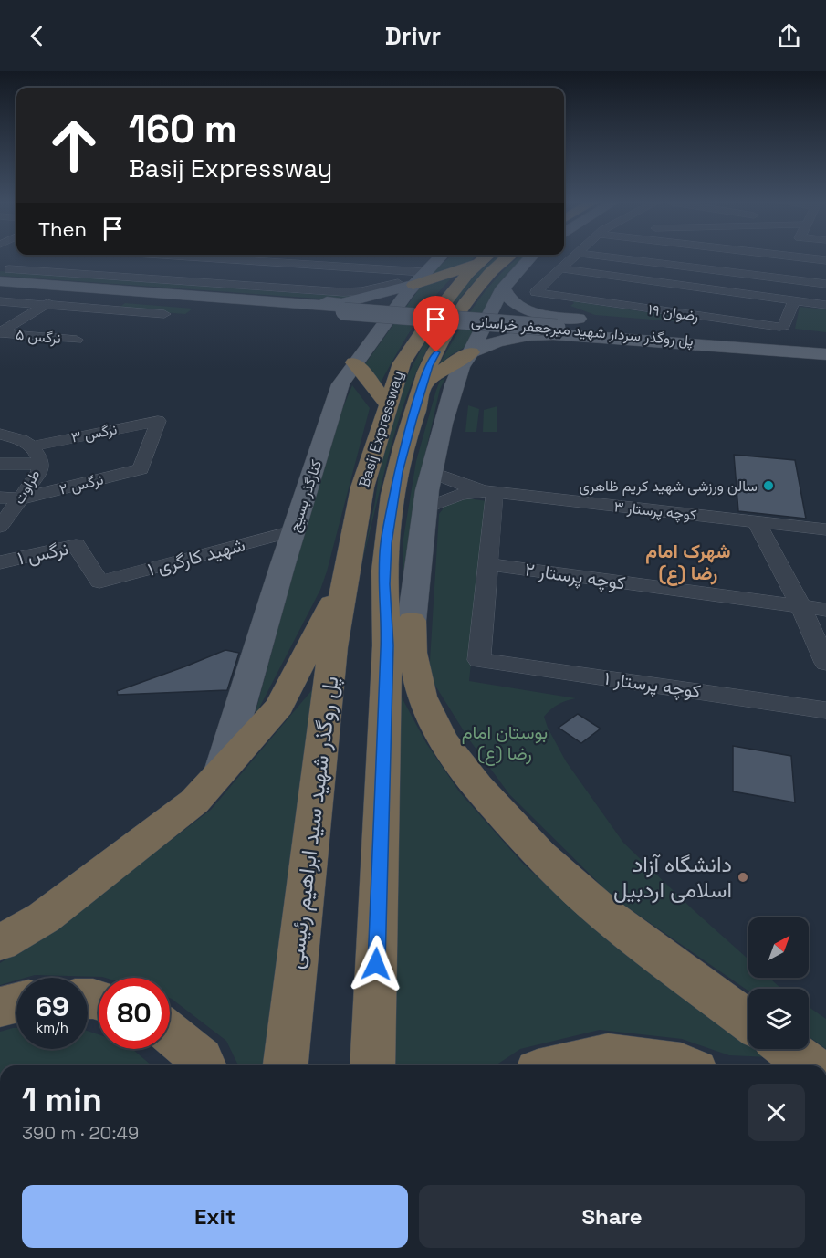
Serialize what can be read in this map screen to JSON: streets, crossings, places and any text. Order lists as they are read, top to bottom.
{
  "streets": {
    "highway": ["Basij Expressway", "پل روگذر شهید سید ابراهیم رئیسی"],
    "main road": ["پل روگذر سردار شهید میرجعفر خراسانی", "کنارگذر بسیج"],
    "street": [
      "رضوان ۱۹",
      "نرگس ۵",
      "نرگس ۳",
      "نرگس ۲",
      "طراوت",
      "کوچه پرستار ۳",
      "نرگس ۱",
      "شهید کارگری ۱",
      "کوچه پرستار ۲",
      "کوچه پرستار ۱"
    ]
  },
  "crossings": [
    ["Basij Expressway", "پل روگذر شهید سید ابراهیم رئیسی"],
    ["نرگس ۳", "نرگس ۲"],
    ["نرگس ۳", "طراوت"],
    ["نرگس ۲", "طراوت"],
    ["کنارگذر بسیج", "شهید کارگری ۱"],
    ["نرگس ۱", "شهید کارگری ۱"],
    ["کوچه پرستار ۲", "کوچه پرستار ۱"]
  ],
  "districts": ["شهرک امام رضا (ع)"],
  "parks": ["بوستان امام رضا (ع)"],
  "places": ["سالن ورزشی شهید کریم ظاهری", "دانشگاه آزاد اسلامی اردبیل"],
  "north": "top right",
  "page": {
    "header": "Drivr",
    "turn": ["160 m", "Basij Expressway"],
    "then": "Then",
    "speed": "69 km/h",
    "limit": "80",
    "heading": ["1 min", "390 m · 20:49"],
    "buttons": ["Exit", "Share"]
  }
}
